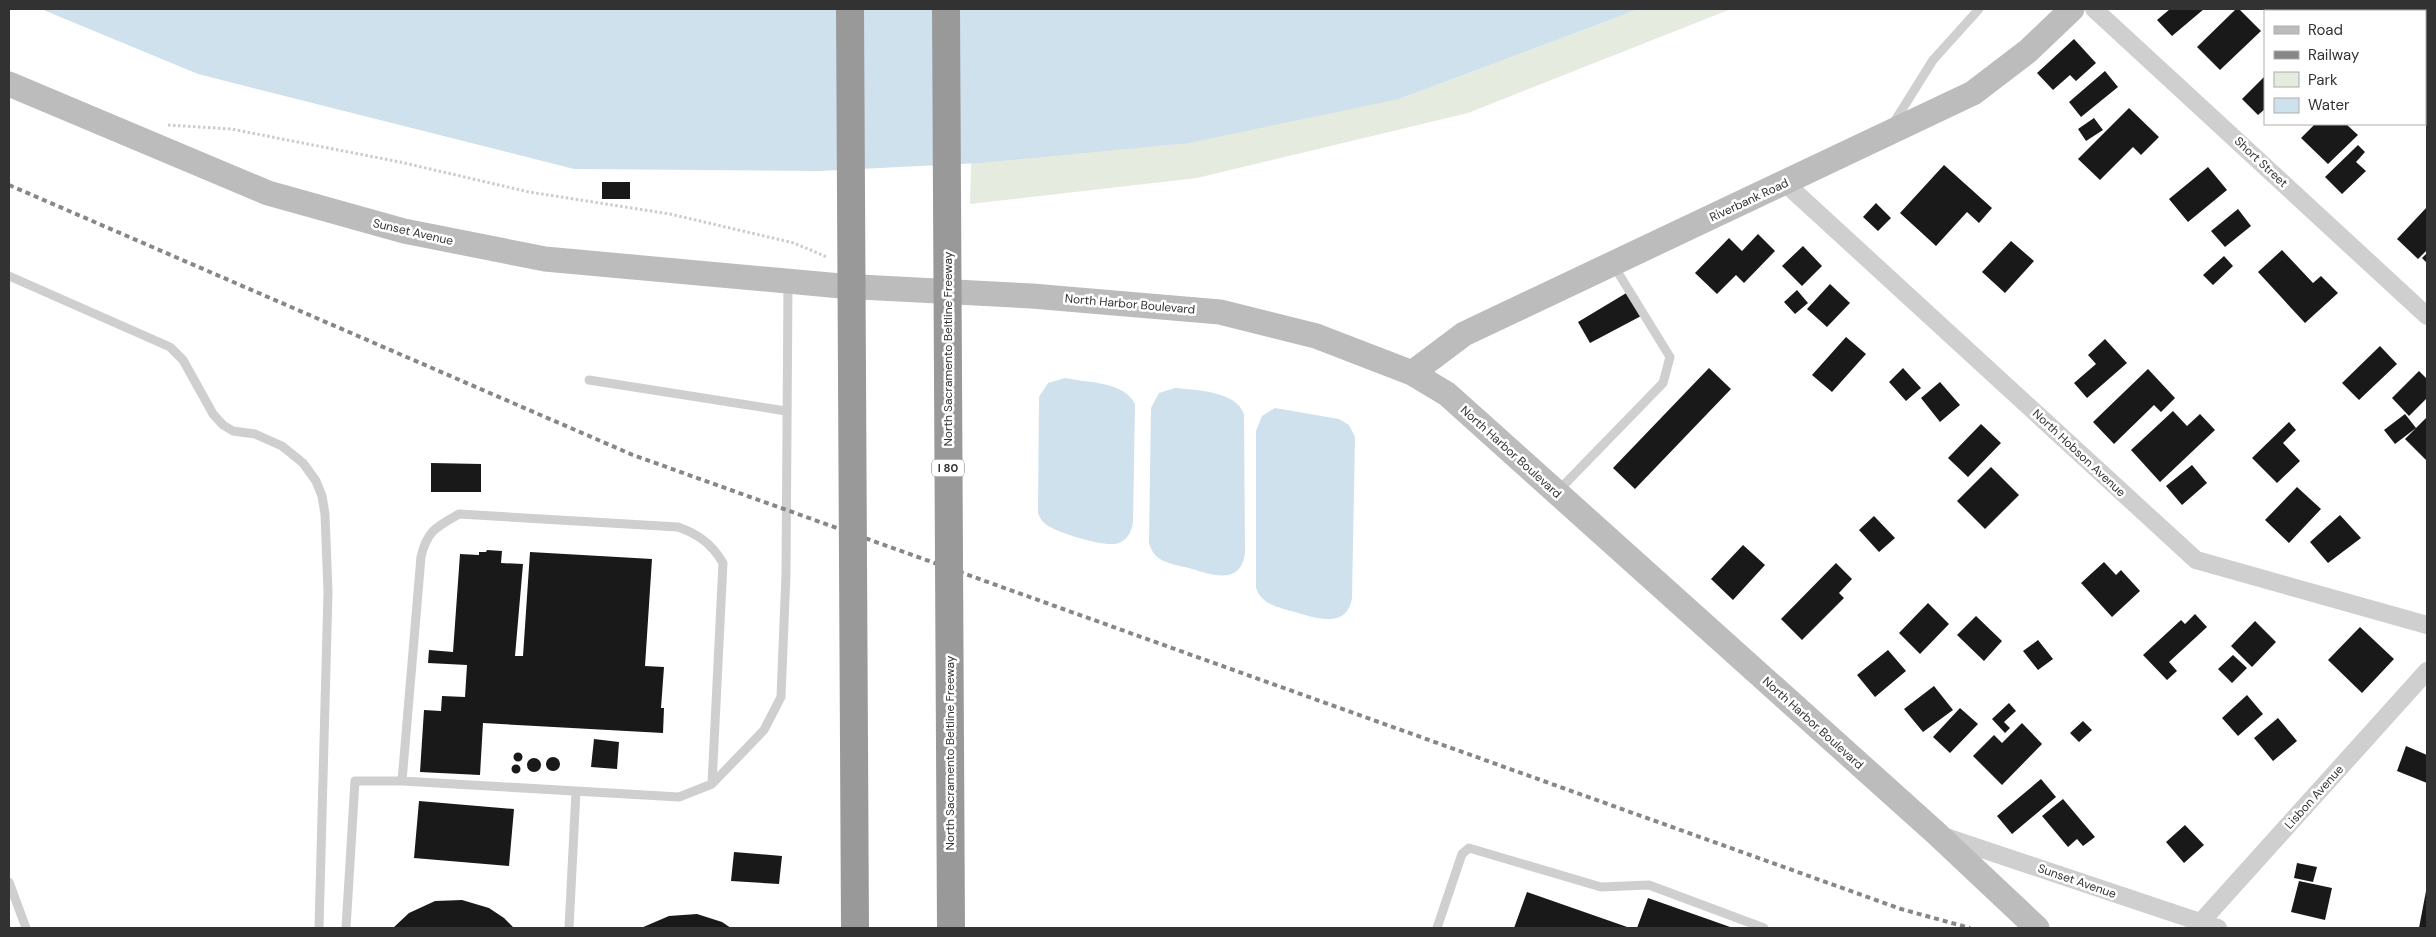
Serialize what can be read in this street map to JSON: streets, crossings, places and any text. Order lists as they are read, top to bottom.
{
  "streets": {
    "highway": ["North Sacramento Beltline Freeway", "I 80"],
    "main road": ["Riverbank Road", "Sunset Avenue", "North Harbor Boulevard"],
    "street": ["Short Street", "North Hobson Avenue", "Lisbon Avenue"]
  },
  "crossings": [
    ["Riverbank Road", "North Harbor Boulevard"],
    ["Riverbank Road", "North Hobson Avenue"],
    ["Sunset Avenue", "North Harbor Boulevard"],
    ["Sunset Avenue", "Lisbon Avenue"]
  ],
  "legend": [
    "Road",
    "Railway",
    "Park",
    "Water"
  ]
}
